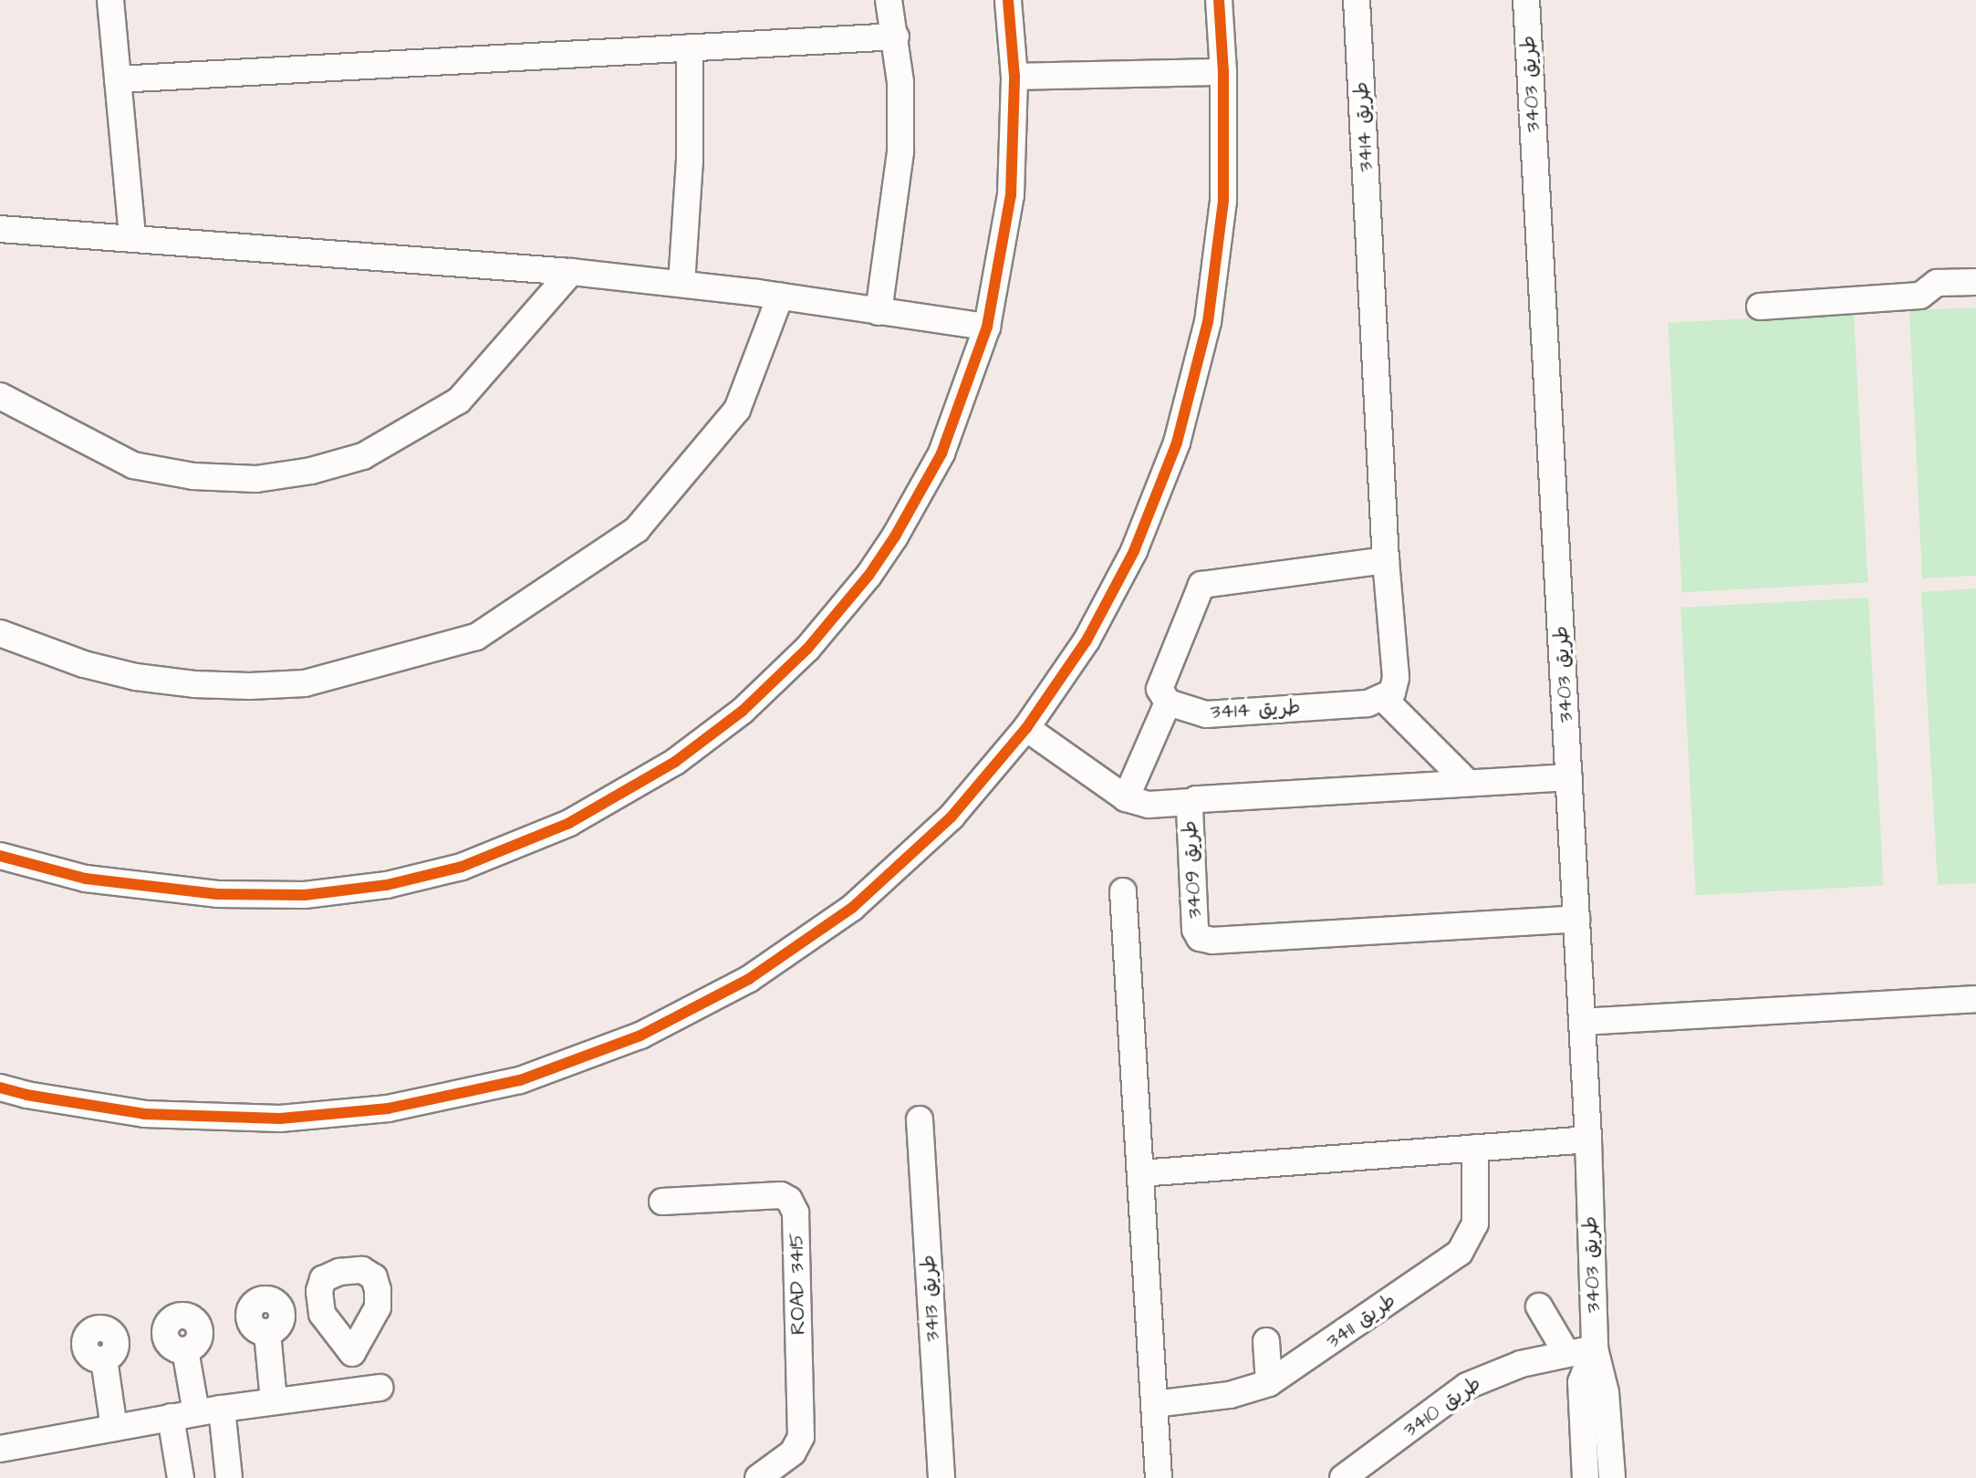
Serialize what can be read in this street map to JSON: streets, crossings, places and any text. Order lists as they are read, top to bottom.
{
  "streets": {
    "street": [
      "طريق 3403",
      "طريق 3414",
      "طريق 3409",
      "ROAD 3415",
      "طريق 3413",
      "طريق 3411",
      "طريق 3410"
    ]
  },
  "crossings": [
    ["طريق 3403", "طريق 3409"],
    ["طريق 3403", "طريق 3410"]
  ]
}
